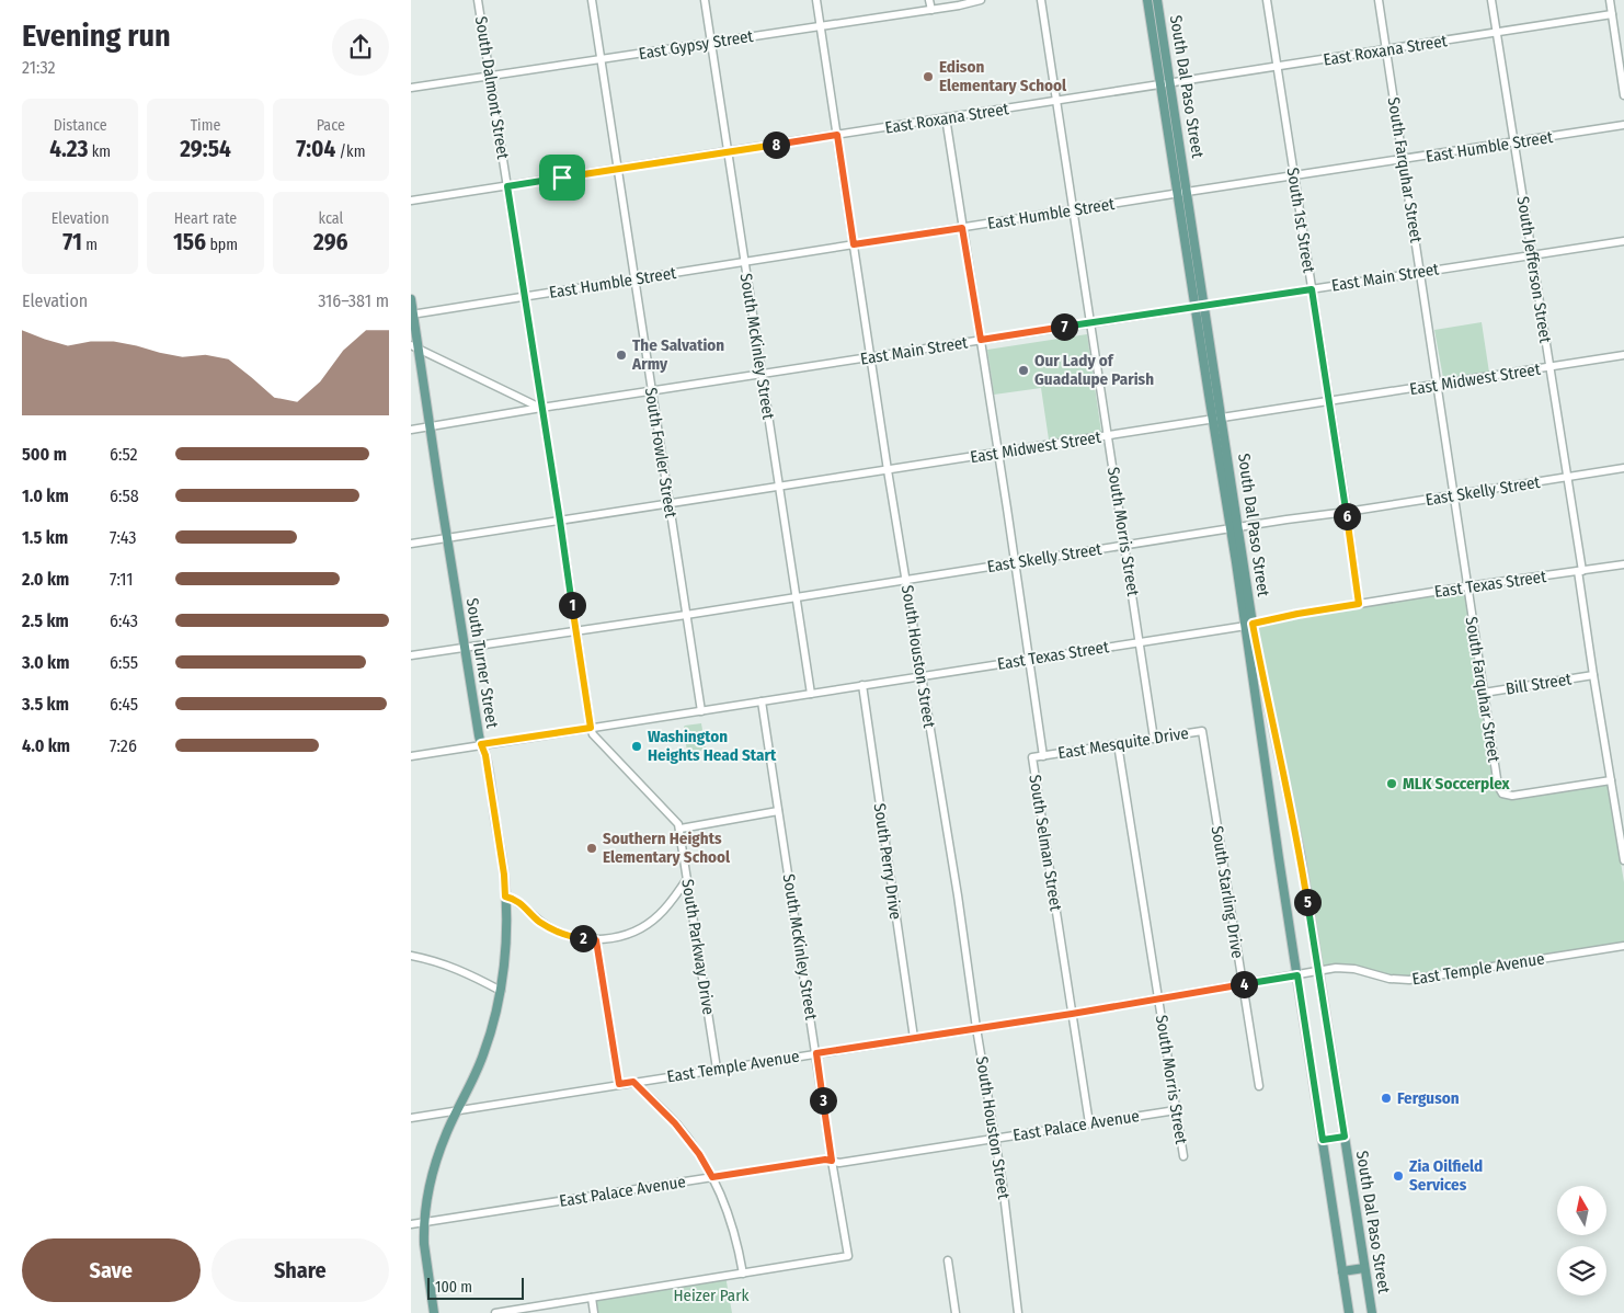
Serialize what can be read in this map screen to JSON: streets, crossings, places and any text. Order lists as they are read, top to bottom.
{
  "streets": {
    "main road": ["South Dal Paso Street", "South Turner Street"],
    "street": [
      "East Gypsy Street",
      "East Roxana Street",
      "South Dalmont Street",
      "East Humble Street",
      "South Farquhar Street",
      "South 1st Street",
      "South Jefferson Street",
      "East Main Street",
      "South McKinley Street",
      "East Midwest Street",
      "South Fowler Street",
      "East Skelly Street",
      "South Morris Street",
      "East Texas Street",
      "South Houston Street",
      "Bill Street",
      "East Mesquite Drive",
      "South Selman Street",
      "South Perry Drive",
      "South Starling Drive",
      "South Parkway Drive",
      "East Temple Avenue",
      "East Palace Avenue"
    ]
  },
  "crossings": [
    ["East Gypsy Street", "South Dalmont Street"],
    ["East Gypsy Street", "South McKinley Street"],
    ["East Gypsy Street", "South Fowler Street"],
    ["East Gypsy Street", "South Houston Street"],
    ["East Roxana Street", "South Dal Paso Street"],
    ["East Roxana Street", "South Dalmont Street"],
    ["East Roxana Street", "South Farquhar Street"],
    ["East Roxana Street", "South 1st Street"],
    ["East Roxana Street", "South Jefferson Street"],
    ["East Roxana Street", "South McKinley Street"],
    ["East Roxana Street", "South Fowler Street"],
    ["East Roxana Street", "South Morris Street"],
    ["East Roxana Street", "South Houston Street"],
    ["East Roxana Street", "South Selman Street"],
    ["South Dal Paso Street", "East Humble Street"],
    ["South Dal Paso Street", "East Main Street"],
    ["South Dal Paso Street", "East Midwest Street"],
    ["South Dal Paso Street", "East Skelly Street"],
    ["South Dal Paso Street", "East Texas Street"],
    ["South Dal Paso Street", "East Temple Avenue"],
    ["South Dalmont Street", "East Humble Street"],
    ["South Dalmont Street", "East Main Street"],
    ["South Dalmont Street", "East Midwest Street"],
    ["South Dalmont Street", "East Skelly Street"],
    ["South Dalmont Street", "East Texas Street"],
    ["East Humble Street", "South Farquhar Street"],
    ["East Humble Street", "South 1st Street"],
    ["East Humble Street", "South Jefferson Street"],
    ["East Humble Street", "South McKinley Street"],
    ["East Humble Street", "South Fowler Street"],
    ["East Humble Street", "South Morris Street"],
    ["East Humble Street", "South Houston Street"],
    ["East Humble Street", "South Turner Street"],
    ["East Humble Street", "South Selman Street"],
    ["South Farquhar Street", "South Jefferson Street"],
    ["South Farquhar Street", "East Main Street"],
    ["South Farquhar Street", "East Midwest Street"],
    ["South Farquhar Street", "East Skelly Street"],
    ["South Farquhar Street", "East Texas Street"],
    ["South Farquhar Street", "Bill Street"],
    ["South 1st Street", "East Main Street"],
    ["South 1st Street", "East Midwest Street"],
    ["South 1st Street", "East Skelly Street"],
    ["South 1st Street", "East Texas Street"],
    ["South Jefferson Street", "East Main Street"],
    ["South Jefferson Street", "East Midwest Street"],
    ["South Jefferson Street", "East Skelly Street"],
    ["South Jefferson Street", "East Texas Street"],
    ["South Jefferson Street", "Bill Street"],
    ["East Main Street", "South McKinley Street"],
    ["East Main Street", "South Fowler Street"],
    ["East Main Street", "South Morris Street"],
    ["East Main Street", "South Houston Street"],
    ["East Main Street", "South Turner Street"],
    ["East Main Street", "South Selman Street"],
    ["South McKinley Street", "East Midwest Street"],
    ["South McKinley Street", "East Skelly Street"],
    ["South McKinley Street", "East Texas Street"],
    ["South McKinley Street", "East Temple Avenue"],
    ["South McKinley Street", "East Palace Avenue"],
    ["East Midwest Street", "South Fowler Street"],
    ["East Midwest Street", "South Morris Street"],
    ["East Midwest Street", "South Houston Street"],
    ["East Midwest Street", "South Turner Street"],
    ["East Midwest Street", "South Selman Street"],
    ["South Fowler Street", "East Skelly Street"],
    ["South Fowler Street", "East Texas Street"],
    ["East Skelly Street", "South Morris Street"],
    ["East Skelly Street", "South Houston Street"],
    ["East Skelly Street", "South Turner Street"],
    ["East Skelly Street", "South Selman Street"],
    ["South Morris Street", "East Texas Street"],
    ["South Morris Street", "East Mesquite Drive"],
    ["South Morris Street", "East Temple Avenue"],
    ["South Morris Street", "East Palace Avenue"],
    ["East Texas Street", "South Houston Street"],
    ["East Texas Street", "South Turner Street"],
    ["East Texas Street", "South Selman Street"],
    ["East Texas Street", "South Perry Drive"],
    ["South Houston Street", "East Temple Avenue"],
    ["South Houston Street", "East Palace Avenue"],
    ["South Turner Street", "East Temple Avenue"],
    ["South Turner Street", "East Palace Avenue"],
    ["East Mesquite Drive", "South Selman Street"],
    ["East Mesquite Drive", "South Starling Drive"],
    ["South Selman Street", "East Temple Avenue"],
    ["South Selman Street", "East Palace Avenue"],
    ["South Perry Drive", "East Temple Avenue"],
    ["South Starling Drive", "East Temple Avenue"],
    ["South Parkway Drive", "East Temple Avenue"]
  ],
  "parks": ["Heizer Park"],
  "places": [
    "Edison Elementary School",
    "The Salvation Army",
    "Our Lady of Guadalupe Parish",
    "Washington Heights Head Start",
    "MLK Soccerplex",
    "Southern Heights Elementary School",
    "Ferguson",
    "Zia Oilfield Services"
  ],
  "scale_bar": "100 m",
  "north": "top",
  "page": {
    "heading": ["Evening run", "21:32"],
    "stats": [
      ["Distance", "4.23 km"],
      ["Time", "29:54"],
      ["Pace", "7:04 /km"],
      ["Elevation", "71 m"],
      ["Heart rate", "156 bpm"],
      ["kcal", "296"]
    ],
    "pins": [
      "8",
      "7",
      "6",
      "1",
      "5",
      "2",
      "4",
      "3"
    ],
    "chart": ["Elevation", "316–381 m"],
    "list": [
      {
        "name": "500 m",
        "note": "6:52"
      },
      {
        "name": "1.0 km",
        "note": "6:58"
      },
      {
        "name": "1.5 km",
        "note": "7:43"
      },
      {
        "name": "2.0 km",
        "note": "7:11"
      },
      {
        "name": "2.5 km",
        "note": "6:43"
      },
      {
        "name": "3.0 km",
        "note": "6:55"
      },
      {
        "name": "3.5 km",
        "note": "6:45"
      },
      {
        "name": "4.0 km",
        "note": "7:26"
      }
    ],
    "buttons": ["Save", "Share"],
    "scale": "100 m"
  }
}
